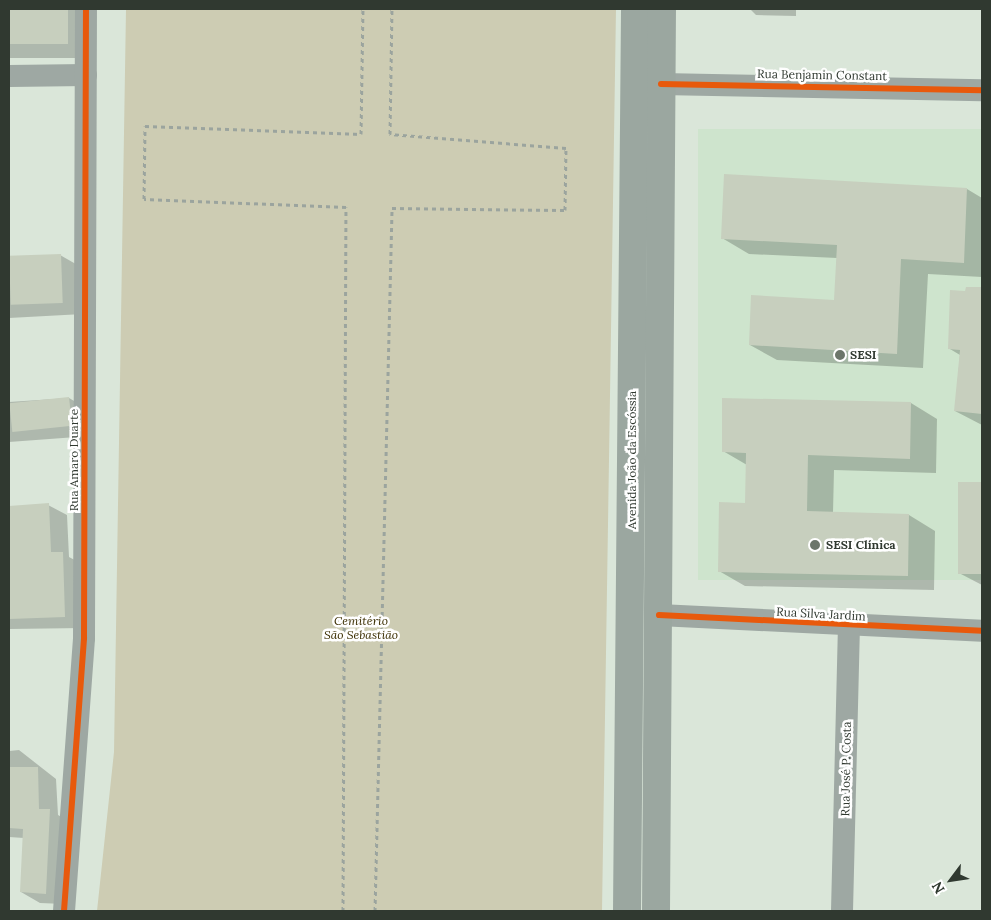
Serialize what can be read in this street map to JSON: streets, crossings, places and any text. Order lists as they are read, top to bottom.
{
  "streets": {
    "main road": ["Avenida João da Escóssia"],
    "street": [
      "Rua Benjamin Constant",
      "Rua Amaro Duarte",
      "Rua Silva Jardim",
      "Rua José P. Costa"
    ]
  },
  "crossings": [
    ["Rua Silva Jardim", "Rua José P. Costa"]
  ],
  "parks": ["Cemitério São Sebastião"],
  "places": ["SESI", "SESI Clínica"],
  "north": "bottom left"
}
